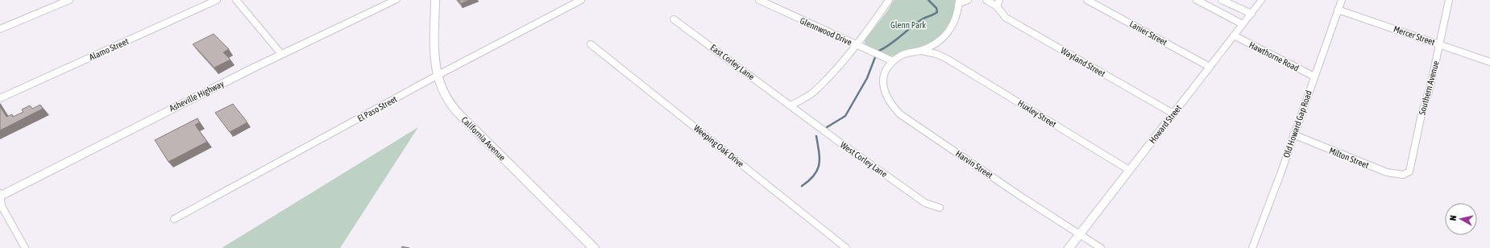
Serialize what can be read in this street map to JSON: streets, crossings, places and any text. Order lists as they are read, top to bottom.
{
  "streets": {
    "main road": ["Asheville Highway", "California Avenue"],
    "street": [
      "Glennwood Drive",
      "Lanier Street",
      "Mercer Street",
      "Alamo Street",
      "Hawthorne Road",
      "East Corley Lane",
      "Wayland Street",
      "Southern Avenue",
      "El Paso Street",
      "Huxley Street",
      "Howard Street",
      "Old Howard Gap Road",
      "Weeping Oak Drive",
      "Milton Street",
      "West Corley Lane",
      "Harvin Street"
    ]
  },
  "crossings": [
    ["Glennwood Drive", "Harvin Street"],
    ["Lanier Street", "Howard Street"],
    ["Mercer Street", "Southern Avenue"],
    ["Mercer Street", "Old Howard Gap Road"],
    ["Hawthorne Road", "Howard Street"],
    ["Hawthorne Road", "Old Howard Gap Road"],
    ["East Corley Lane", "West Corley Lane"],
    ["Wayland Street", "Howard Street"],
    ["Southern Avenue", "Milton Street"],
    ["El Paso Street", "California Avenue"],
    ["Huxley Street", "Howard Street"],
    ["Howard Street", "Harvin Street"],
    ["Old Howard Gap Road", "Milton Street"]
  ],
  "parks": ["Glenn Park"],
  "north": "left"
}
